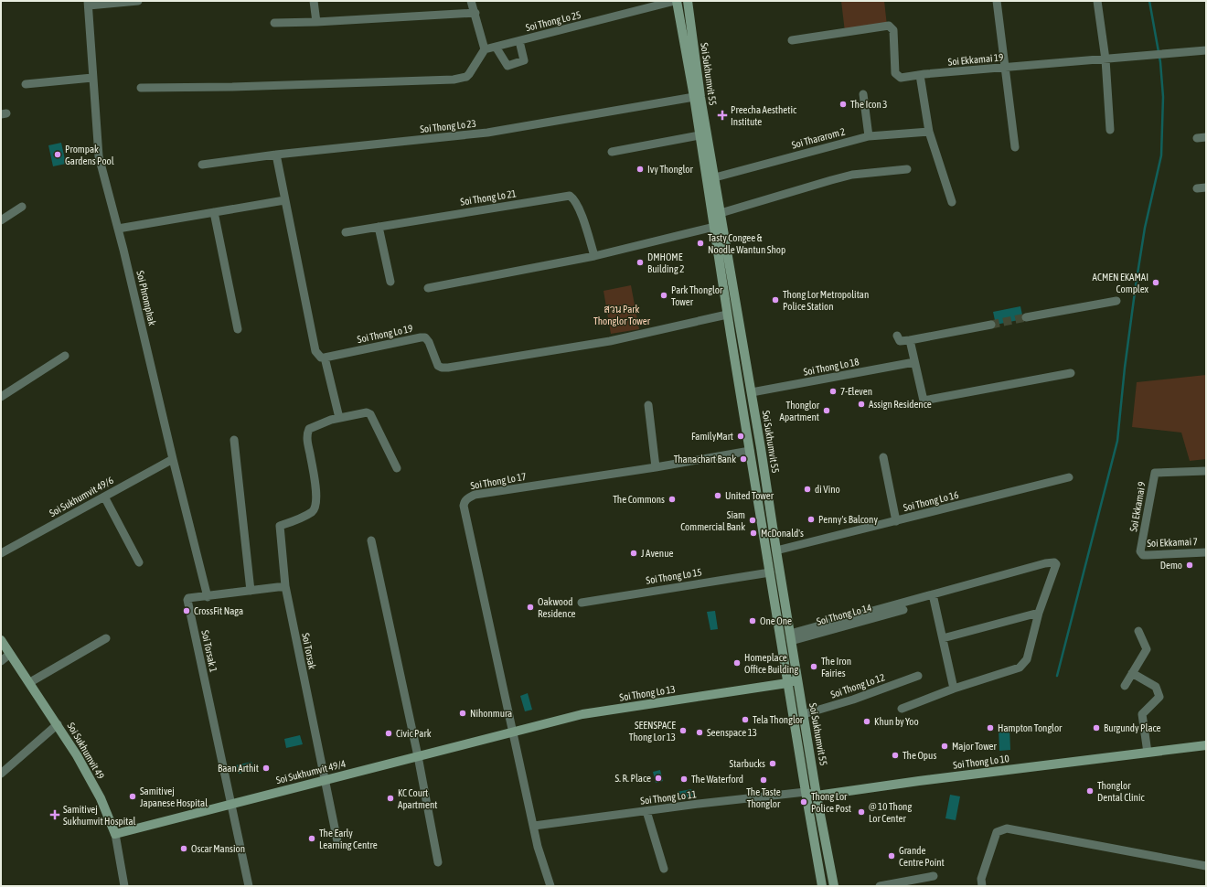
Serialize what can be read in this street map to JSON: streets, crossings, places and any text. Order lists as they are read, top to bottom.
{
  "streets": {
    "main road": [
      "Soi Sukhumvit 55",
      "Soi Thong Lo 13",
      "Soi Sukhumvit 49",
      "Soi Thong Lo 10",
      "Soi Sukhumvit 49/4"
    ],
    "street": [
      "Soi Thong Lo 25",
      "Soi Ekkamai 19",
      "Soi Thong Lo 23",
      "Soi Thararom 2",
      "Soi Thong Lo 21",
      "Soi Phromphak",
      "Soi Thong Lo 19",
      "Soi Thong Lo 18",
      "Soi Thong Lo 17",
      "Soi Sukhumvit 49/6",
      "Soi Thong Lo 16",
      "Soi Ekkamai 9",
      "Soi Ekkamai 7",
      "Soi Thong Lo 15",
      "Soi Thong Lo 14",
      "Soi Torsak 1",
      "Soi Torsak",
      "Soi Thong Lo 12",
      "Soi Thong Lo 11"
    ]
  },
  "crossings": [
    ["Soi Thong Lo 25", "Soi Sukhumvit 55"],
    ["Soi Sukhumvit 55", "Soi Thong Lo 23"],
    ["Soi Sukhumvit 55", "Soi Thararom 2"],
    ["Soi Sukhumvit 55", "Soi Thong Lo 19"],
    ["Soi Sukhumvit 55", "Soi Thong Lo 18"],
    ["Soi Sukhumvit 55", "Soi Thong Lo 17"],
    ["Soi Sukhumvit 55", "Soi Thong Lo 16"],
    ["Soi Sukhumvit 55", "Soi Thong Lo 15"],
    ["Soi Sukhumvit 55", "Soi Thong Lo 14"],
    ["Soi Sukhumvit 55", "Soi Thong Lo 12"],
    ["Soi Sukhumvit 55", "Soi Thong Lo 13"],
    ["Soi Sukhumvit 55", "Soi Thong Lo 10"],
    ["Soi Sukhumvit 55", "Soi Thong Lo 11"],
    ["Soi Phromphak", "Soi Sukhumvit 49/6"],
    ["Soi Phromphak", "Soi Torsak 1"],
    ["Soi Thong Lo 17", "Soi Thong Lo 13"],
    ["Soi Thong Lo 17", "Soi Sukhumvit 49/4"],
    ["Soi Ekkamai 9", "Soi Ekkamai 7"],
    ["Soi Torsak 1", "Soi Torsak"],
    ["Soi Torsak 1", "Soi Sukhumvit 49/4"],
    ["Soi Torsak", "Soi Sukhumvit 49/4"],
    ["Soi Thong Lo 13", "Soi Sukhumvit 49/4"],
    ["Soi Sukhumvit 49", "Soi Sukhumvit 49/4"]
  ],
  "parks": ["สวน Park Thonglor Tower"],
  "places": {
    "other": [
      "The Icon 3",
      "Prompak Gardens Pool",
      "Ivy Thonglor",
      "Tasty Congee & Noodle Wantun Shop",
      "DMHOME Building 2",
      "ACMEN EKAMAI Complex",
      "Park Thonglor Tower",
      "Thong Lor Metropolitan Police Station",
      "7-Eleven",
      "Assign Residence",
      "Thonglor Apartment",
      "FamilyMart",
      "Thanachart Bank",
      "di Vino",
      "United Tower",
      "The Commons",
      "Penny's Balcony",
      "Siam Commercial Bank",
      "McDonald's",
      "J Avenue",
      "Demo",
      "Oakwood Residence",
      "CrossFit Naga",
      "One One",
      "Homeplace Office Building",
      "The Iron Fairies",
      "Nihonmura",
      "Tela Thonglor",
      "Khun by Yoo",
      "Hampton Tonglor",
      "Burgundy Place",
      "SEENSPACE Thong Lor 13",
      "Seenspace 13",
      "Civic Park",
      "Major Tower",
      "The Opus",
      "Starbucks",
      "Baan Arthit",
      "S. R. Place",
      "The Waterford",
      "The Taste Thonglor",
      "Thonglor Dental Clinic",
      "Samitivej Japanese Hospital",
      "KC Court Apartment",
      "Thong Lor Police Post",
      "@ 10 Thong Lor Center",
      "The Early Learning Centre",
      "Oscar Mansion",
      "Grande Centre Point"
    ],
    "health": ["Preecha Aesthetic Institute", "Samitivej Sukhumvit Hospital"]
  }
}
